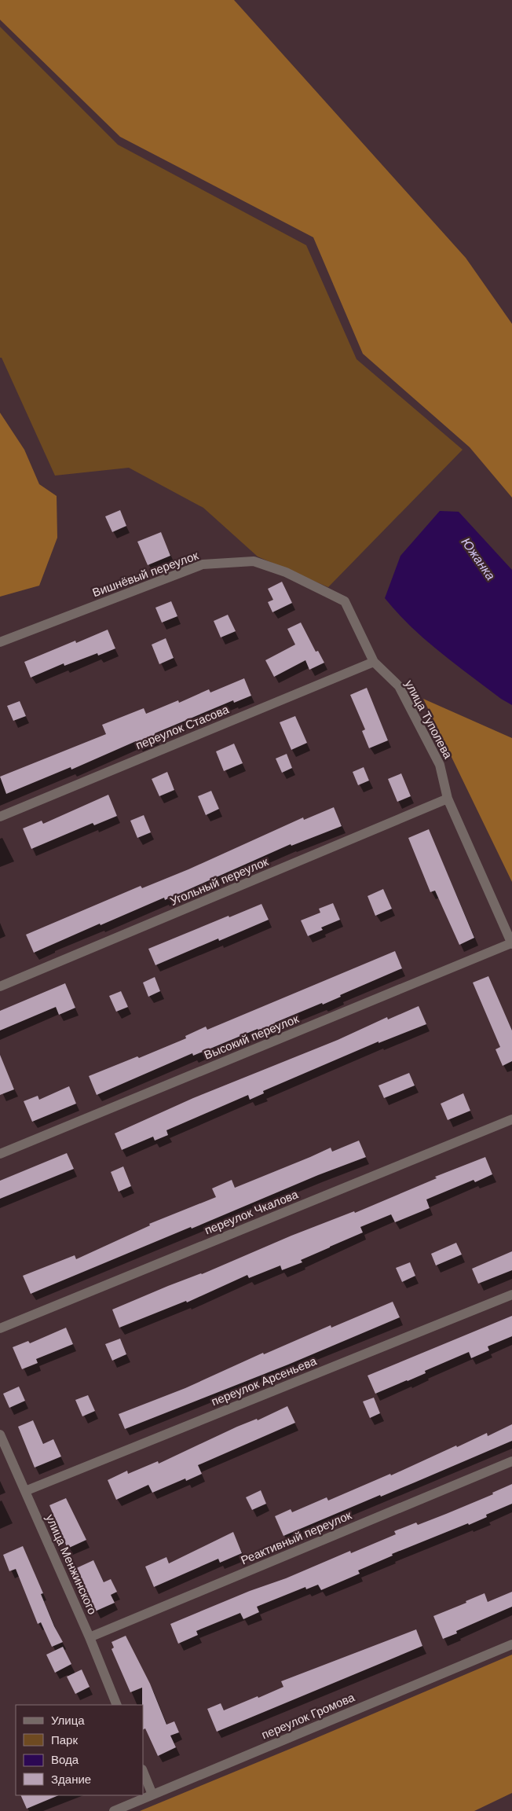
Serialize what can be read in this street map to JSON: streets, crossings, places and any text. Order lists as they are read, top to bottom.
{
  "streets": {
    "street": [
      "Вишнёвый переулок",
      "улица Туполева",
      "переулок Стасова",
      "Угольный переулок",
      "Высокий переулок",
      "переулок Чкалова",
      "переулок Арсеньева",
      "Реактивный переулок",
      "улица Менжинского",
      "переулок Громова"
    ]
  },
  "crossings": [
    ["Вишнёвый переулок", "улица Туполева"],
    ["улица Туполева", "переулок Стасова"],
    ["улица Туполева", "Угольный переулок"],
    ["улица Туполева", "Высокий переулок"],
    ["переулок Арсеньева", "улица Менжинского"],
    ["Реактивный переулок", "улица Менжинского"]
  ],
  "water": ["Южанка"],
  "legend": [
    "Улица",
    "Парк",
    "Вода",
    "Здание"
  ]
}
